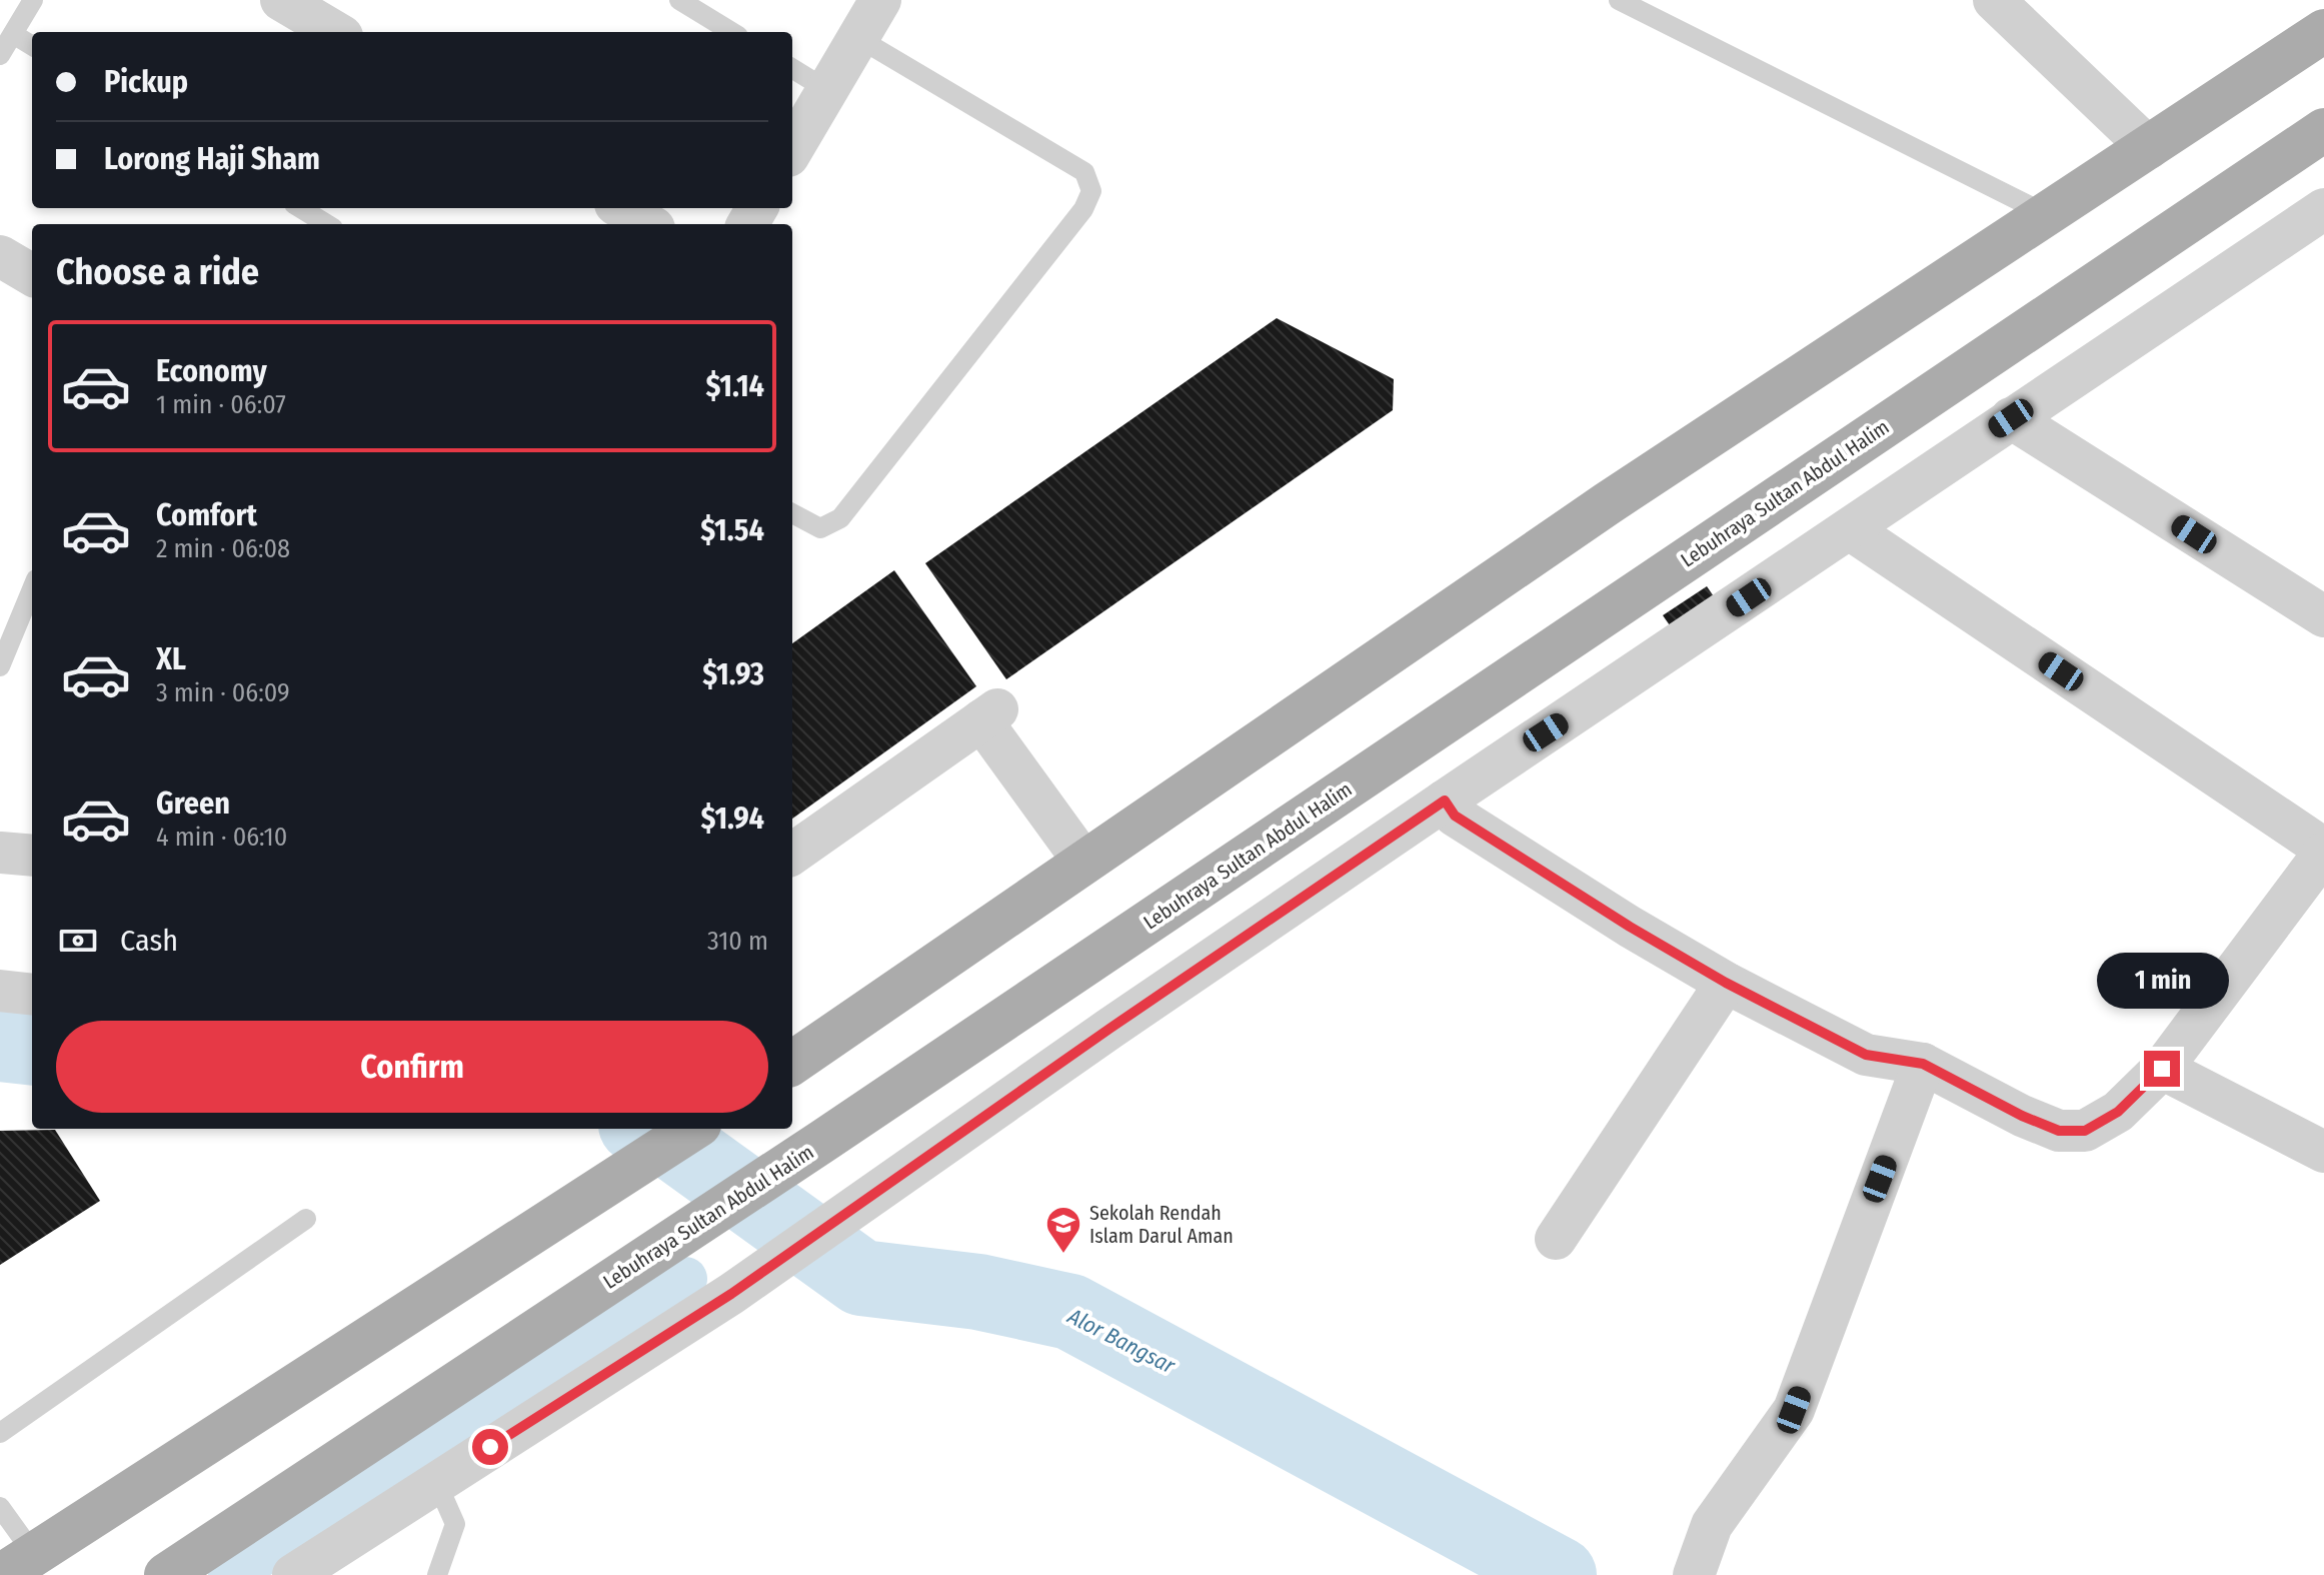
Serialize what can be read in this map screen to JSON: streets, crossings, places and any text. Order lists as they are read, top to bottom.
{
  "streets": {
    "main road": ["Lebuhraya Sultan Abdul Halim"]
  },
  "water": ["Alor Bangsar"],
  "places": {
    "school or university": ["Sekolah Rendah Islam Darul Aman"]
  },
  "page": {
    "banner": ["Pickup", "Lorong Haji Sham"],
    "heading": "Choose a ride",
    "list": [
      {
        "name": "Economy",
        "note": "1 min · 06:07",
        "value": "$1.14"
      },
      {
        "name": "Comfort",
        "note": "2 min · 06:08",
        "value": "$1.54"
      },
      {
        "name": "XL",
        "note": "3 min · 06:09",
        "value": "$1.93"
      },
      {
        "name": "Green",
        "note": "4 min · 06:10",
        "value": "$1.94"
      }
    ],
    "pay": ["Cash", "310 m"],
    "bubble": "1 min",
    "buttons": "Confirm"
  }
}
